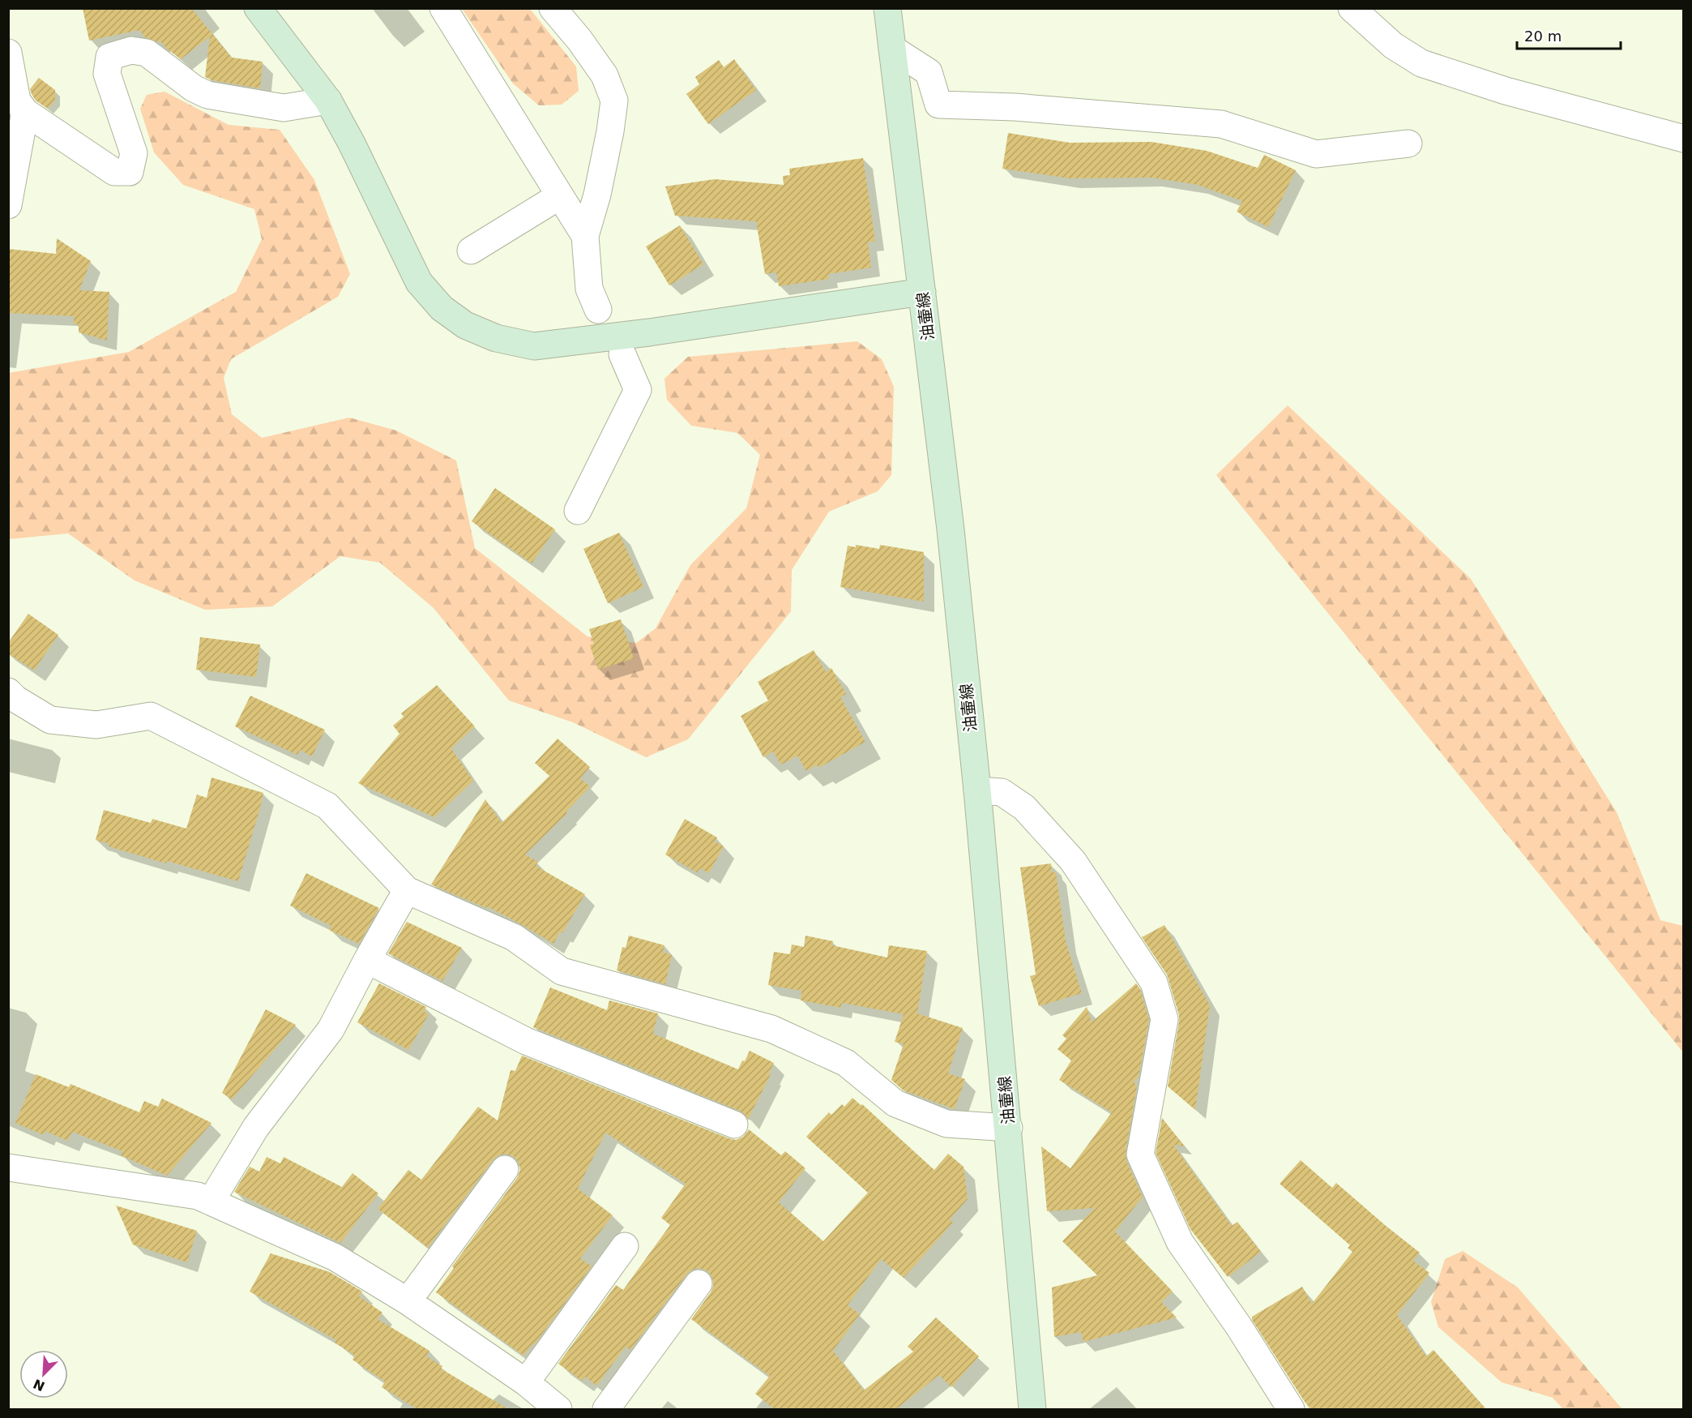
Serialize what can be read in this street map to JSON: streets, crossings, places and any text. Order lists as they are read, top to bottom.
{
  "streets": {
    "main road": ["油壷線"]
  },
  "scale_bar": "20 m",
  "north": "bottom left"
}
